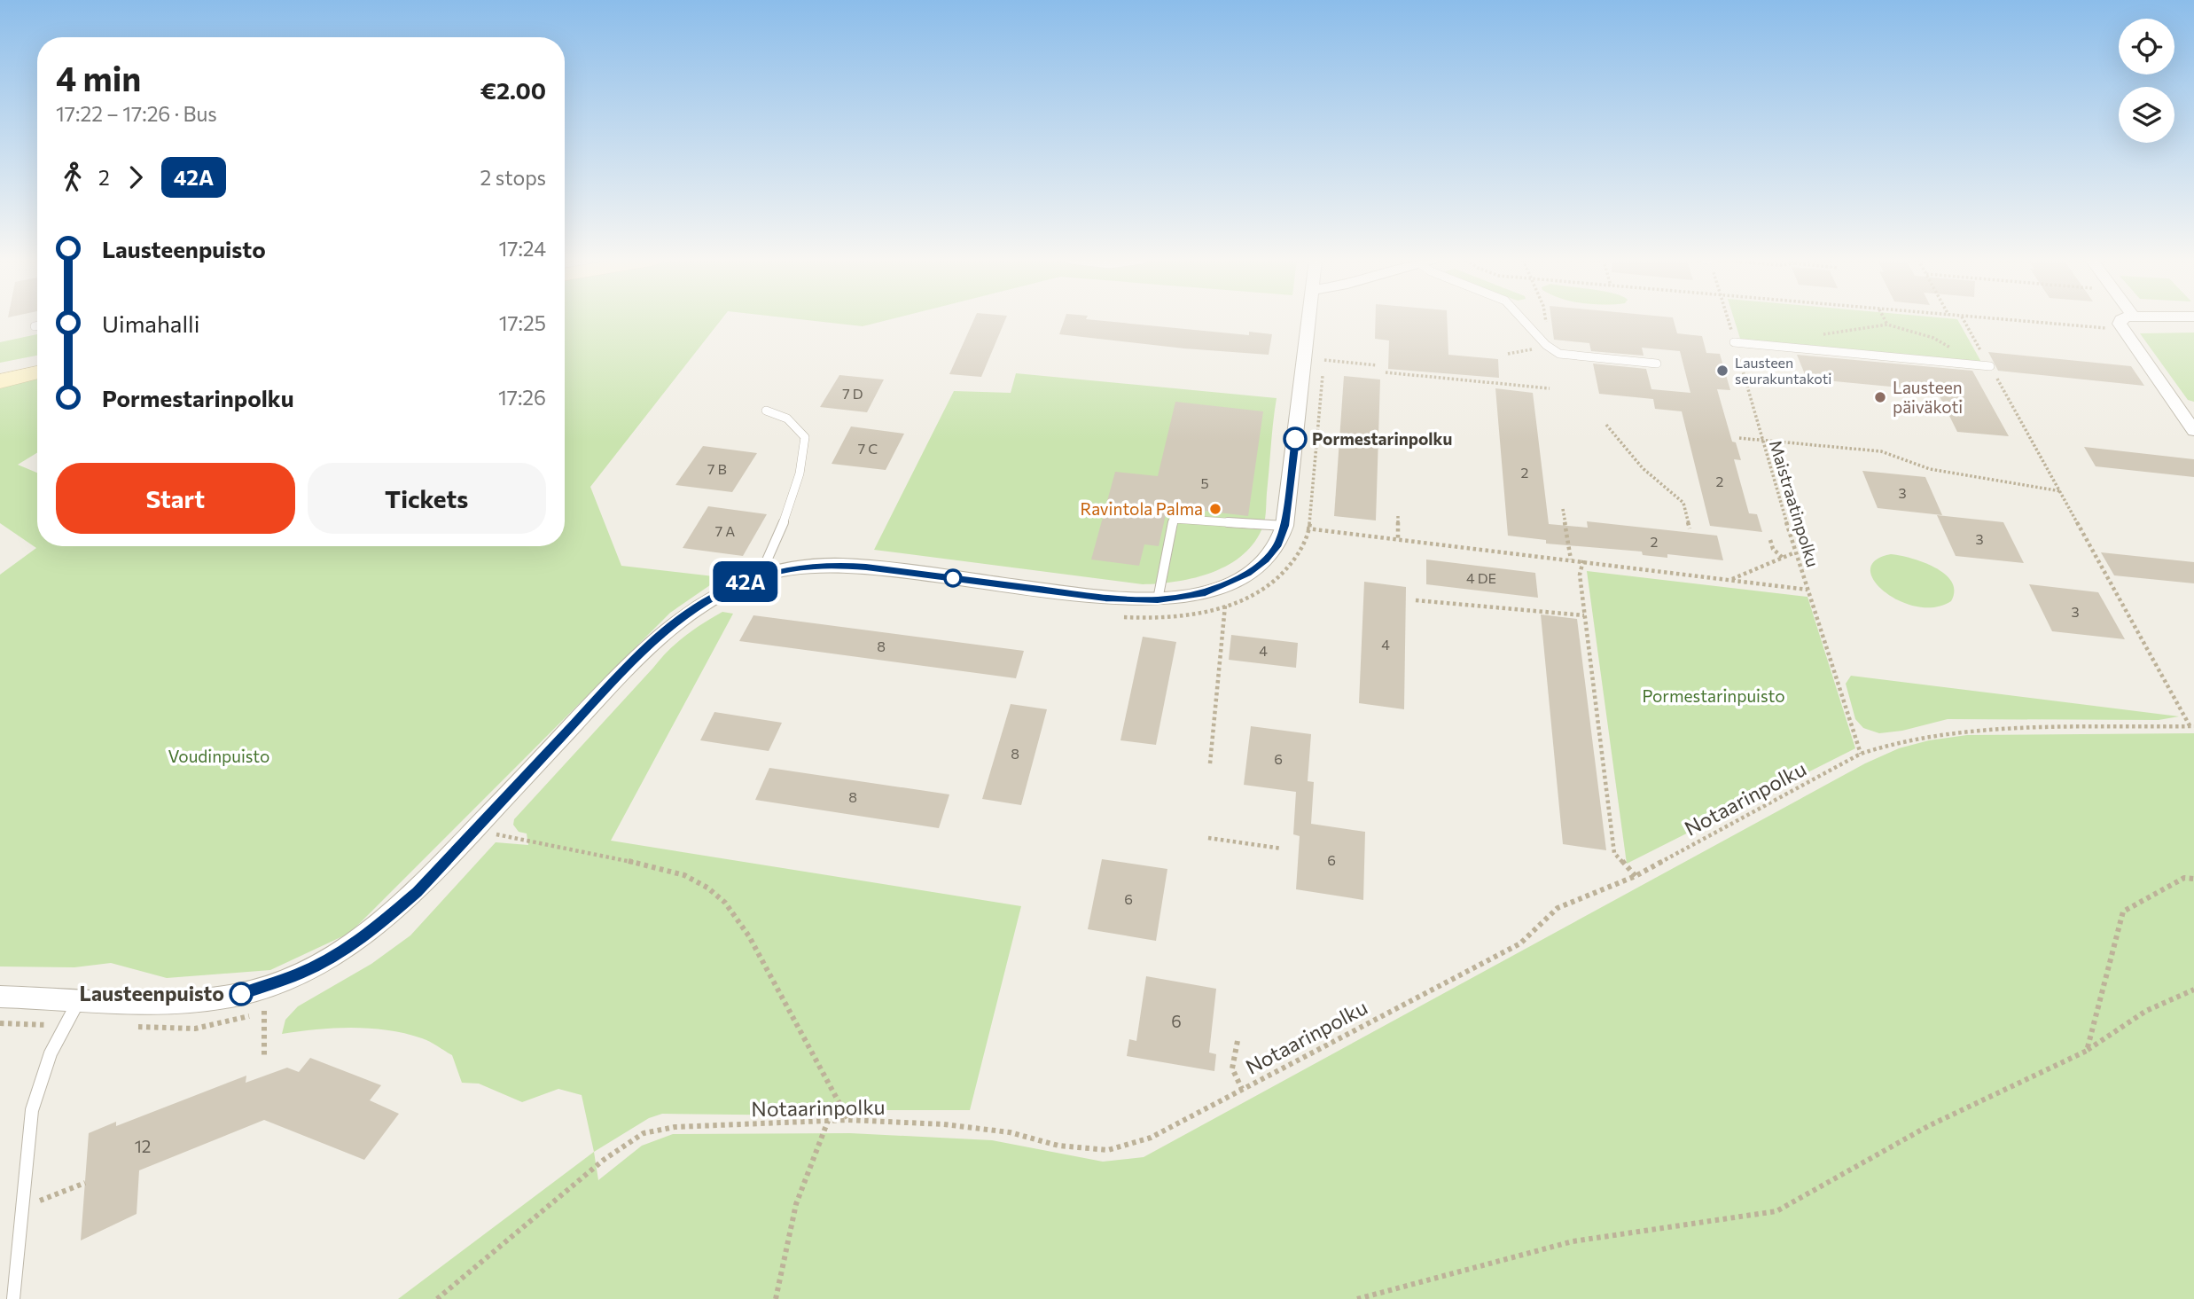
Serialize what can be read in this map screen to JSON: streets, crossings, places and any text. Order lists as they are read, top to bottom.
{
  "streets": {
    "path": ["Maistraatinpolku", "Notaarinpolku"]
  },
  "crossings": [
    ["Maistraatinpolku", "Notaarinpolku"]
  ],
  "parks": ["Pormestarinpuisto", "Voudinpuisto"],
  "places": [
    "Lausteen seurakuntakoti",
    "Lausteen päiväkoti",
    "Pormestarinpolku",
    "Ravintola Palma",
    "Lausteenpuisto"
  ],
  "lines": ["bus line 42A"],
  "house_numbers": [
    "7 D",
    "7 C",
    "7 B",
    "2",
    "2",
    "5",
    "3",
    "7 A",
    "3",
    "2",
    "4 DE",
    "3",
    "4",
    "8",
    "4",
    "8",
    "6",
    "8",
    "6",
    "6",
    "6",
    "12"
  ],
  "page": {
    "on_map": "42A",
    "heading": ["4 min", "17:22 – 17:26 · Bus", "€2.00"],
    "legs": ["2", "42A", "2 stops"],
    "list": [
      {
        "name": "Lausteenpuisto",
        "value": "17:24"
      },
      {
        "name": "Uimahalli",
        "value": "17:25"
      },
      {
        "name": "Pormestarinpolku",
        "value": "17:26"
      }
    ],
    "buttons": ["Start", "Tickets"]
  }
}
